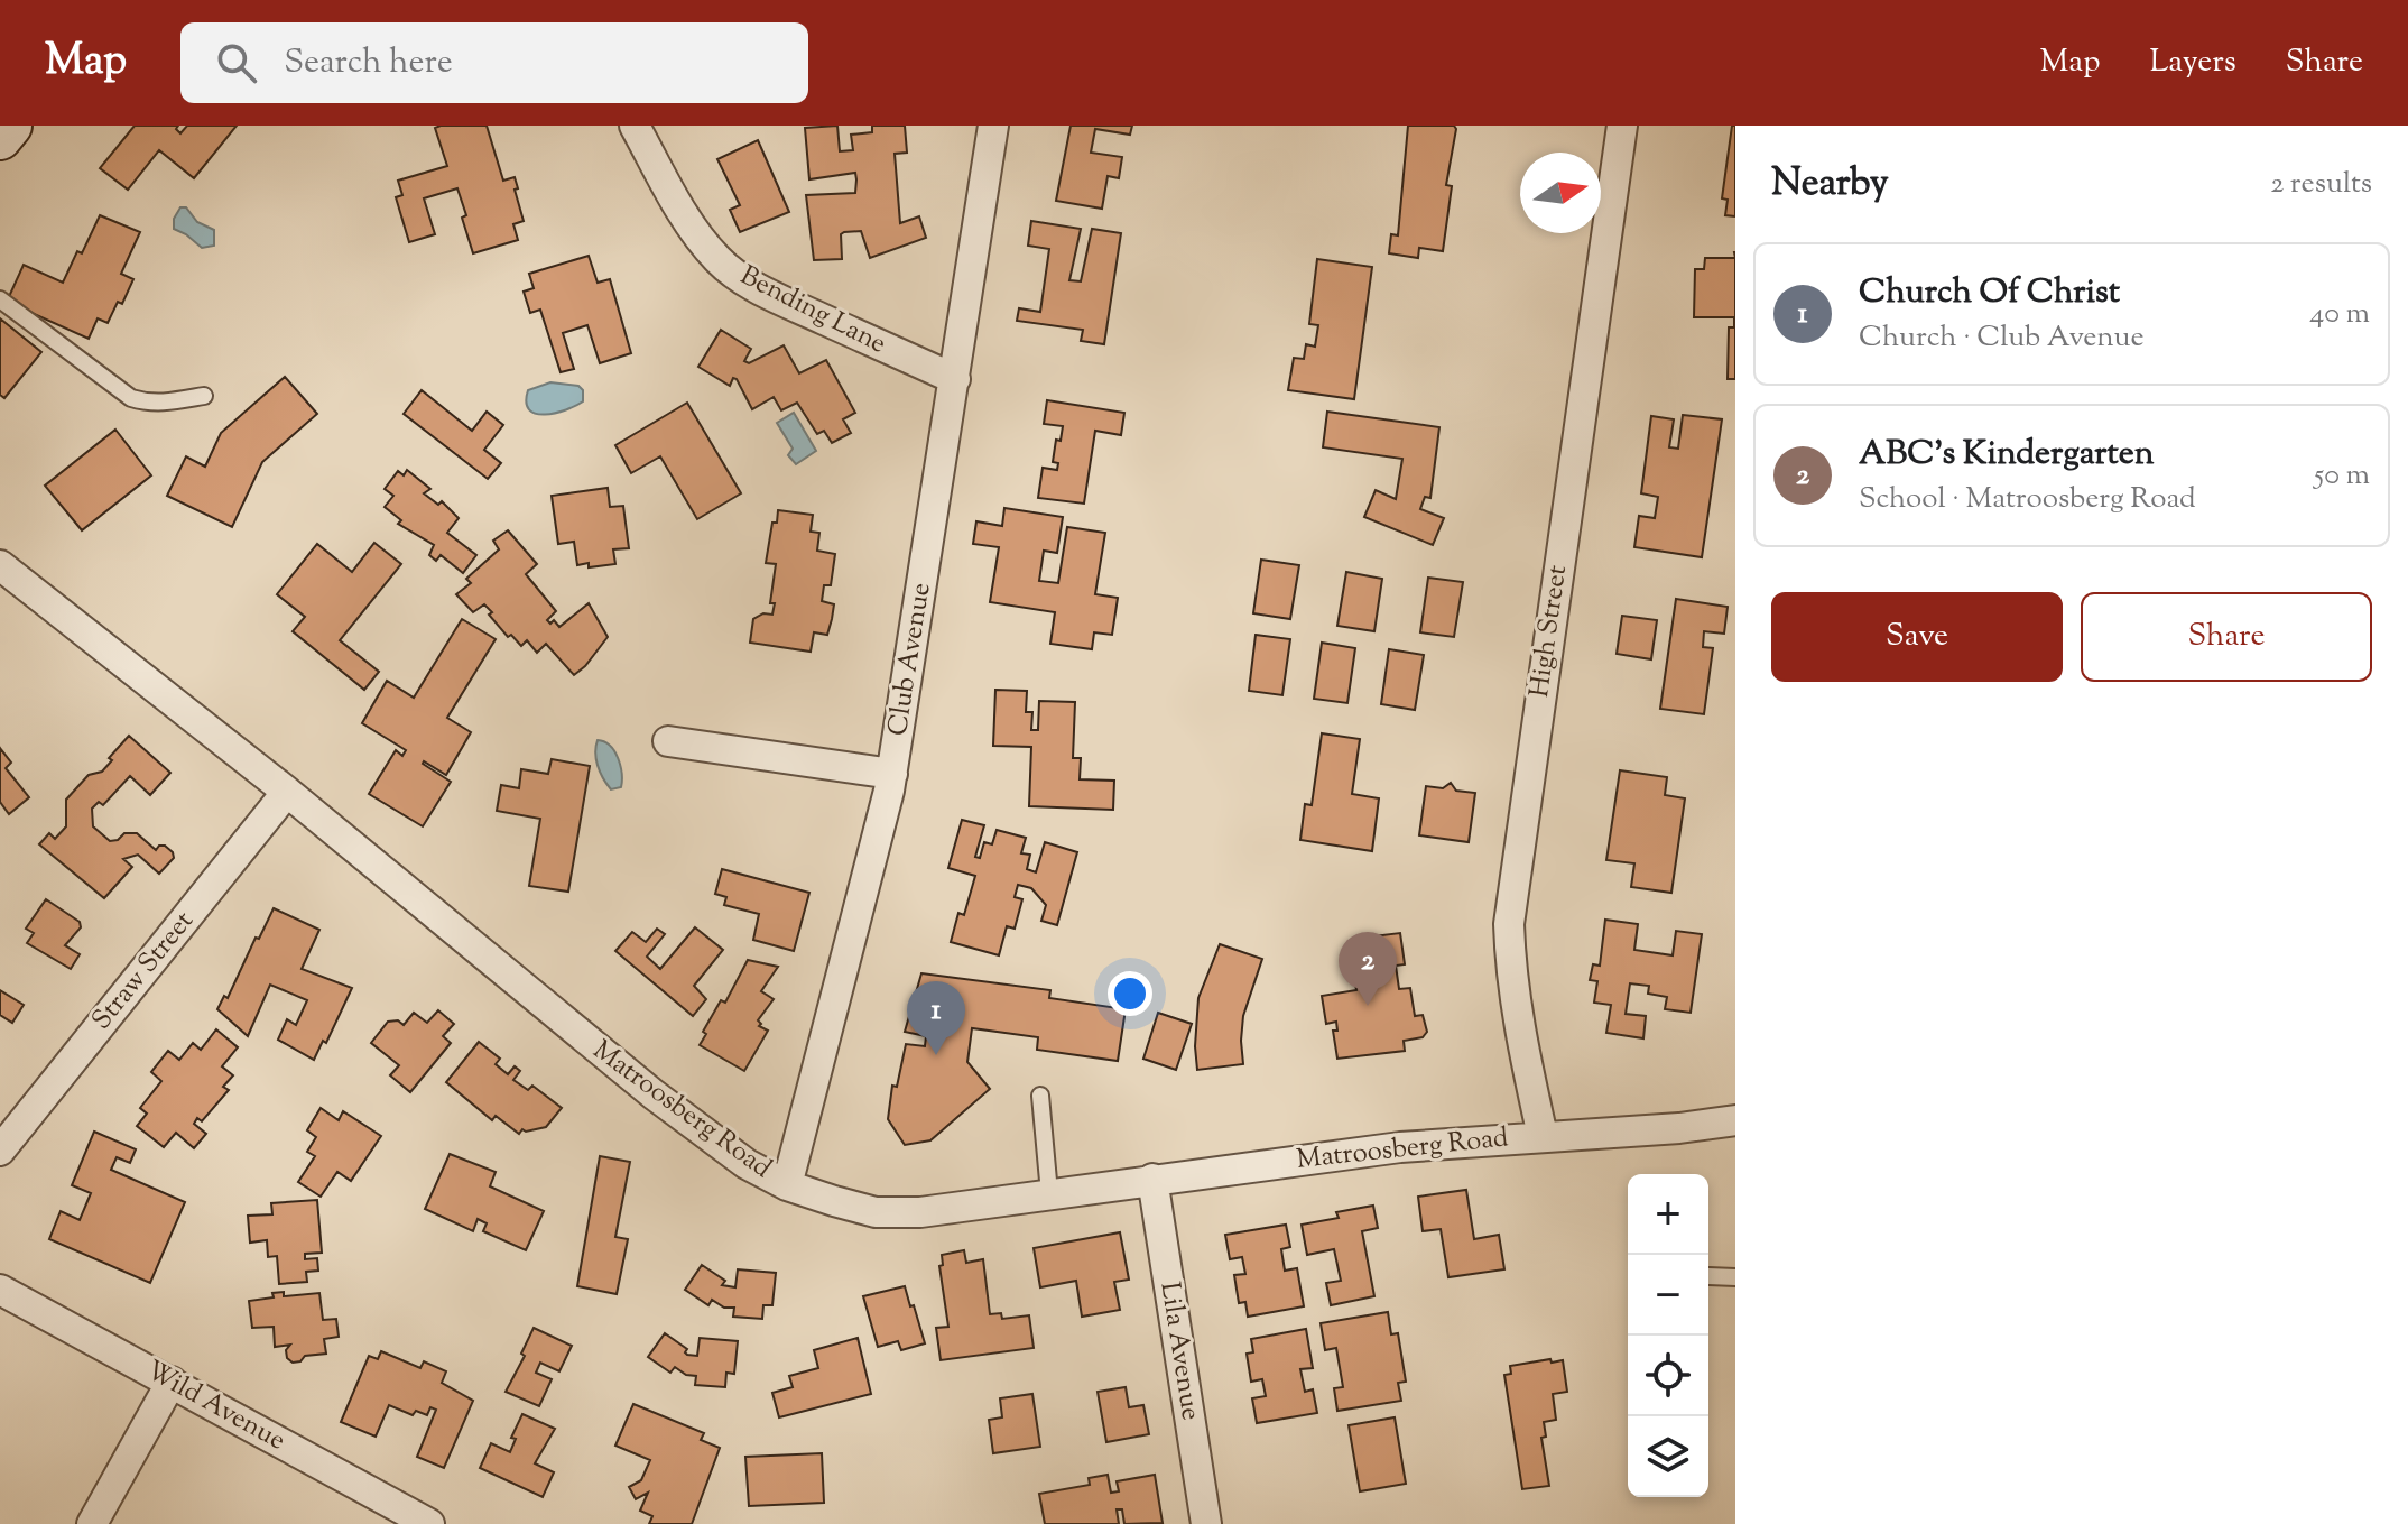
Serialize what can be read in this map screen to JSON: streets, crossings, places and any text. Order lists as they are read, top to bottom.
{
  "streets": {
    "street": [
      "Bending Lane",
      "High Street",
      "Club Avenue",
      "Straw Street",
      "Matroosberg Road",
      "Lila Avenue",
      "Wild Avenue"
    ]
  },
  "crossings": [
    ["Bending Lane", "Club Avenue"],
    ["High Street", "Matroosberg Road"],
    ["Club Avenue", "Matroosberg Road"],
    ["Straw Street", "Matroosberg Road"],
    ["Matroosberg Road", "Lila Avenue"]
  ],
  "north": "right",
  "page": {
    "header": "Map",
    "search": "Search here",
    "nav": ["Map", "Layers", "Share"],
    "heading": ["Nearby", "2 results"],
    "list": [
      {
        "mark": "1",
        "name": "Church Of Christ",
        "note": "Church · Club Avenue",
        "value": "40 m"
      },
      {
        "mark": "2",
        "name": "ABC's Kindergarten",
        "note": "School · Matroosberg Road",
        "value": "50 m"
      }
    ],
    "buttons": ["Save", "Share"],
    "pins": ["2", "1"],
    "map_buttons": ["+", "−"]
  }
}
